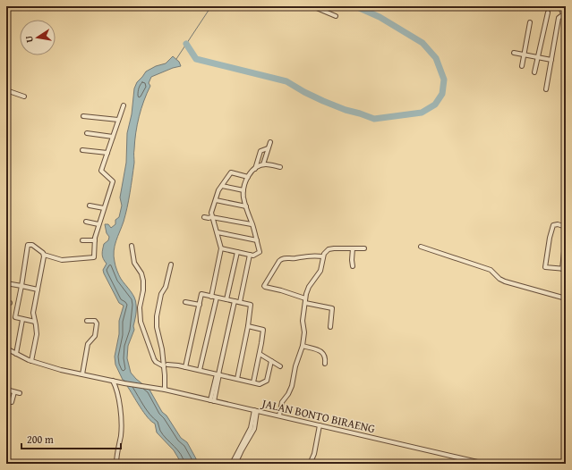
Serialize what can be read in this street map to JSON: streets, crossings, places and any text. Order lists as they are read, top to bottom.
{
  "streets": {
    "street": ["JALAN BONTO BIRAENG"]
  },
  "scale_bar": "200 m",
  "north": "left"
}
